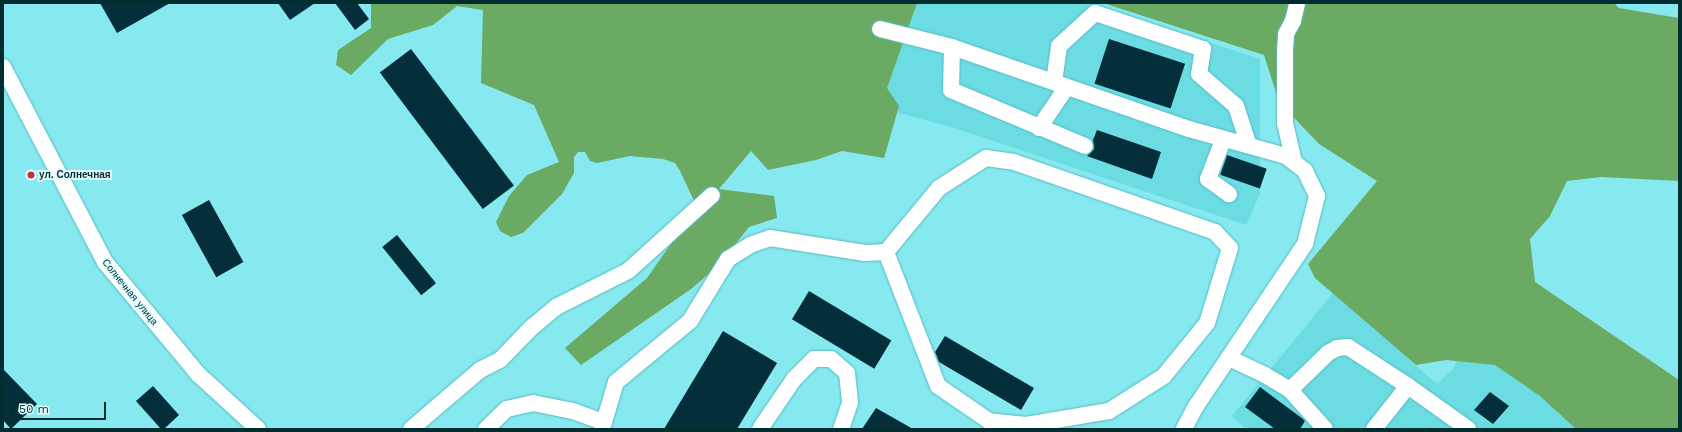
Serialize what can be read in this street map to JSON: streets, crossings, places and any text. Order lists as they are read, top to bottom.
{
  "streets": {
    "street": ["Солнечная улица"]
  },
  "places": ["ул. Солнечная"],
  "scale_bar": "50 m"
}
